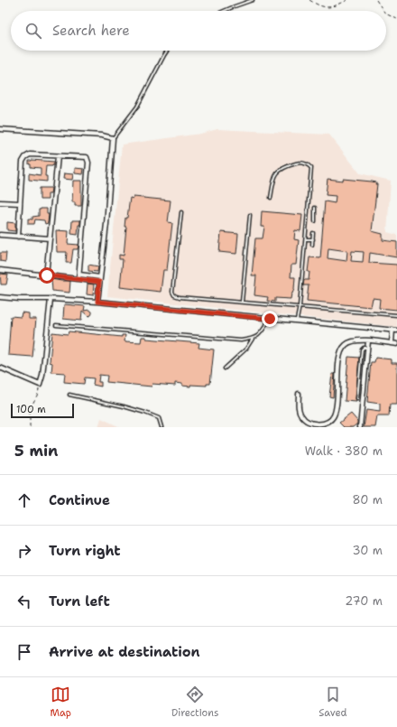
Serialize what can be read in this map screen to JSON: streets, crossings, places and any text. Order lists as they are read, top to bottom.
{
  "scale_bar": "100 m",
  "page": {
    "search": "Search here",
    "scale": "100 m",
    "heading": ["5 min", "Walk · 380 m"],
    "list": [
      ["Continue", "80 m"],
      ["Turn right", "30 m"],
      ["Turn left", "270 m"],
      "Arrive at destination"
    ],
    "nav": ["Map", "Directions", "Saved"]
  }
}
